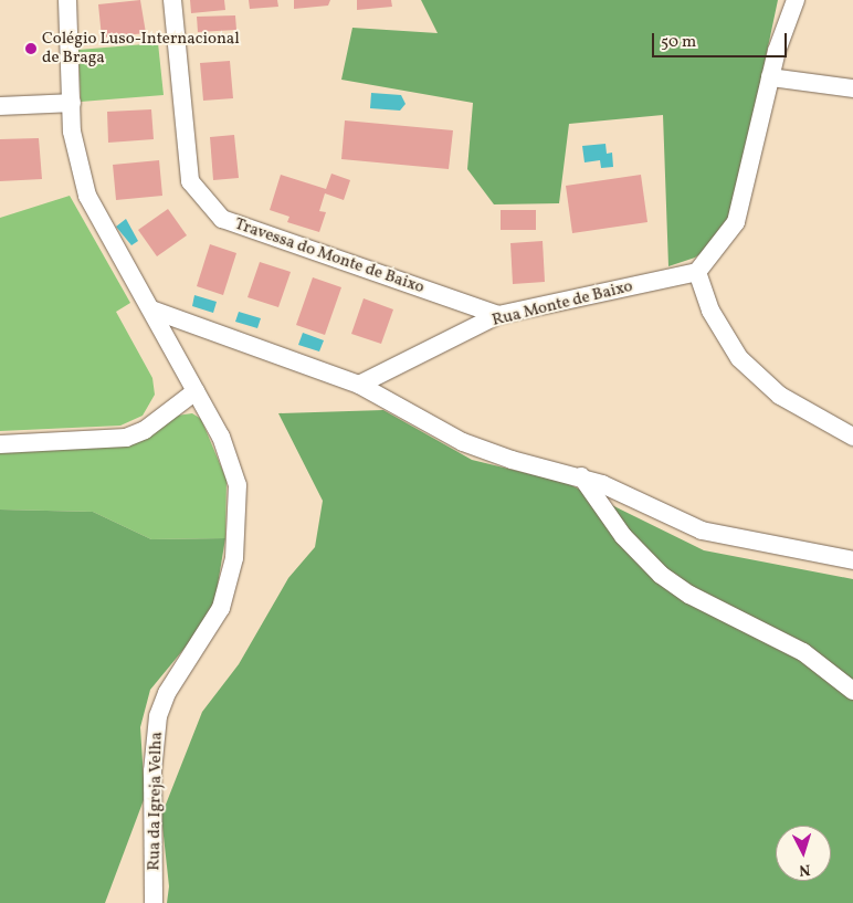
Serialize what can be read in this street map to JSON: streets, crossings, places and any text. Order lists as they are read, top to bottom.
{
  "streets": {
    "street": ["Travessa do Monte de Baixo", "Rua Monte de Baixo", "Rua da Igreja Velha"]
  },
  "crossings": [
    ["Travessa do Monte de Baixo", "Rua Monte de Baixo"]
  ],
  "places": ["Colégio Luso-Internacional de Braga"],
  "scale_bar": "50 m",
  "north": "bottom"
}
